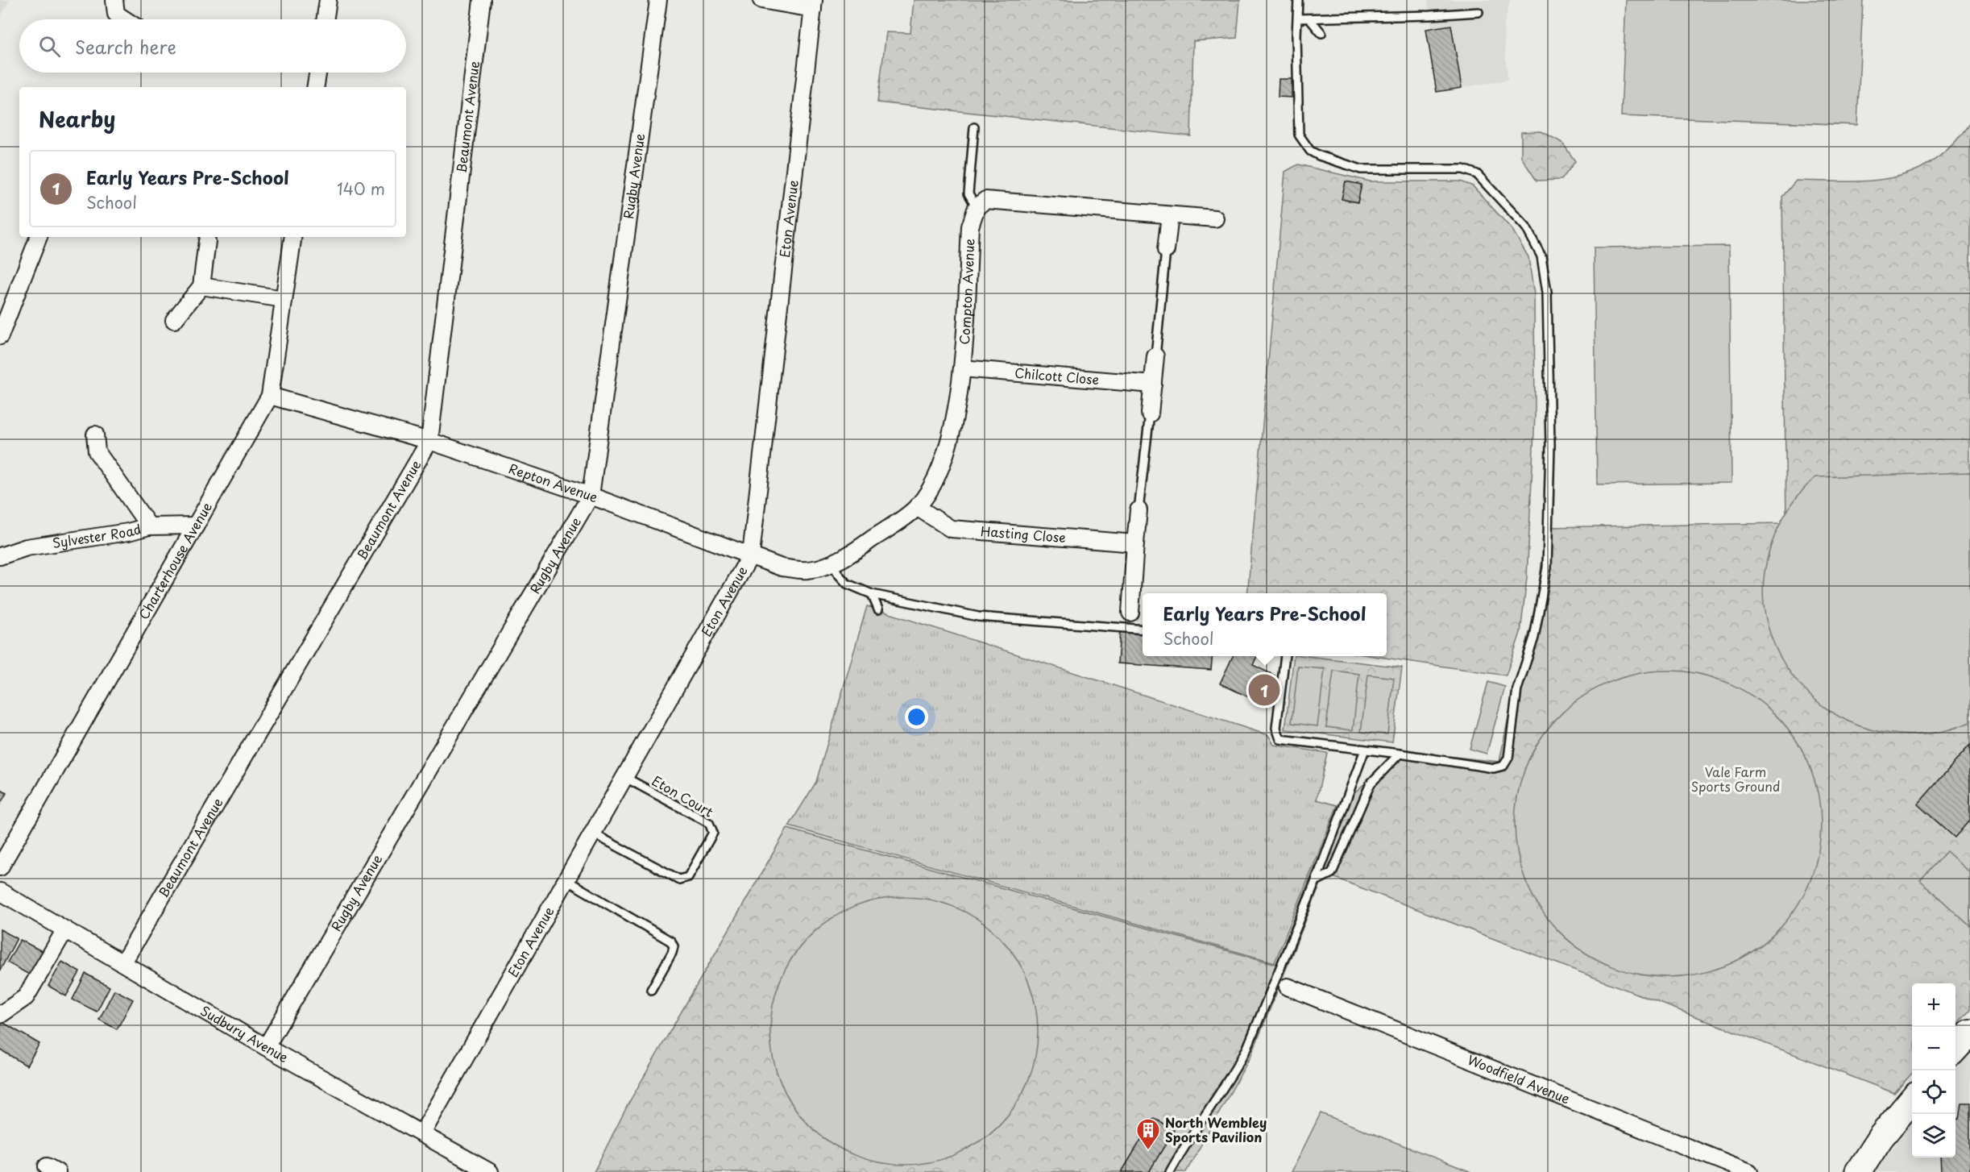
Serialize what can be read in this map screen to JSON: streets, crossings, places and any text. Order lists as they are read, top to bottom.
{
  "streets": {
    "street": [
      "Beaumont Avenue",
      "Rugby Avenue",
      "Eton Avenue",
      "Compton Avenue",
      "Chilcott Close",
      "Repton Avenue",
      "Hasting Close",
      "Sylvester Road",
      "Charterhouse Avenue",
      "Sudbury Avenue",
      "Woodfield Avenue"
    ],
    "lane": ["Eton Court"]
  },
  "crossings": [
    ["Beaumont Avenue", "Repton Avenue"],
    ["Beaumont Avenue", "Sudbury Avenue"],
    ["Rugby Avenue", "Repton Avenue"],
    ["Rugby Avenue", "Sudbury Avenue"],
    ["Eton Avenue", "Repton Avenue"],
    ["Eton Avenue", "Eton Court"],
    ["Eton Avenue", "Sudbury Avenue"],
    ["Compton Avenue", "Chilcott Close"],
    ["Compton Avenue", "Repton Avenue"],
    ["Compton Avenue", "Hasting Close"],
    ["Repton Avenue", "Charterhouse Avenue"],
    ["Sylvester Road", "Charterhouse Avenue"]
  ],
  "parks": ["Vale Farm Sports Ground"],
  "places": {
    "building": ["North Wembley Sports Pavilion"]
  },
  "page": {
    "search": "Search here",
    "heading": "Nearby",
    "list": [
      {
        "mark": "1",
        "name": "Early Years Pre-School",
        "note": "School",
        "value": "140 m"
      }
    ],
    "popup": ["Early Years Pre-School", "School"],
    "pins": "1",
    "map_buttons": ["+", "−"]
  }
}
